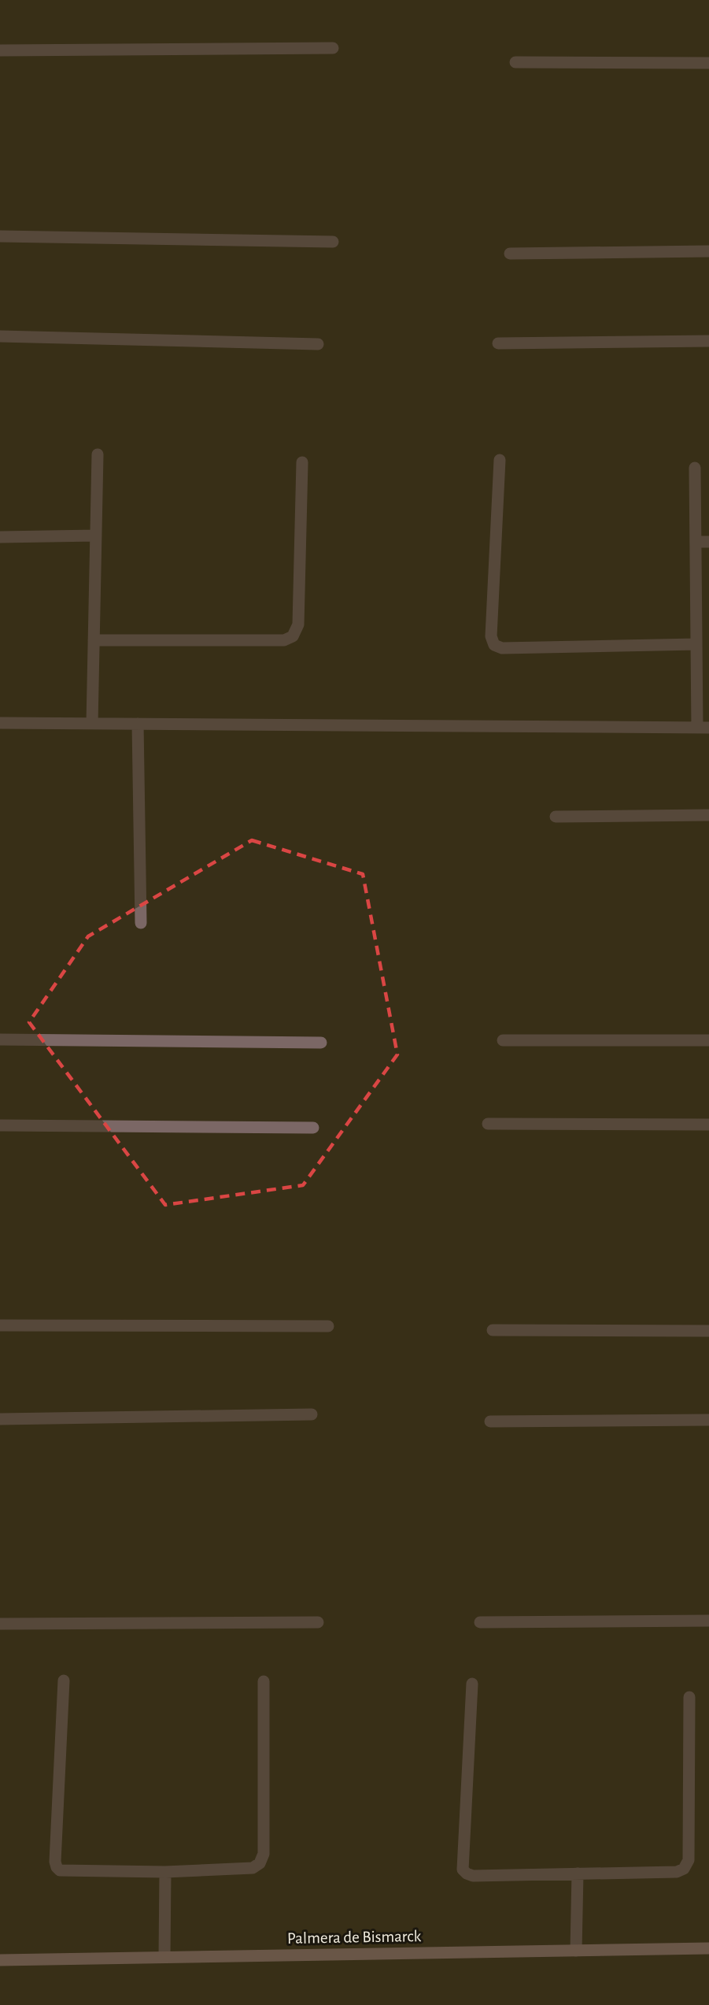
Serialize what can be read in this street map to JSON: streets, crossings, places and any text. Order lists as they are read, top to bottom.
{
  "streets": {
    "street": ["Palmera de Bismarck"]
  }
}
